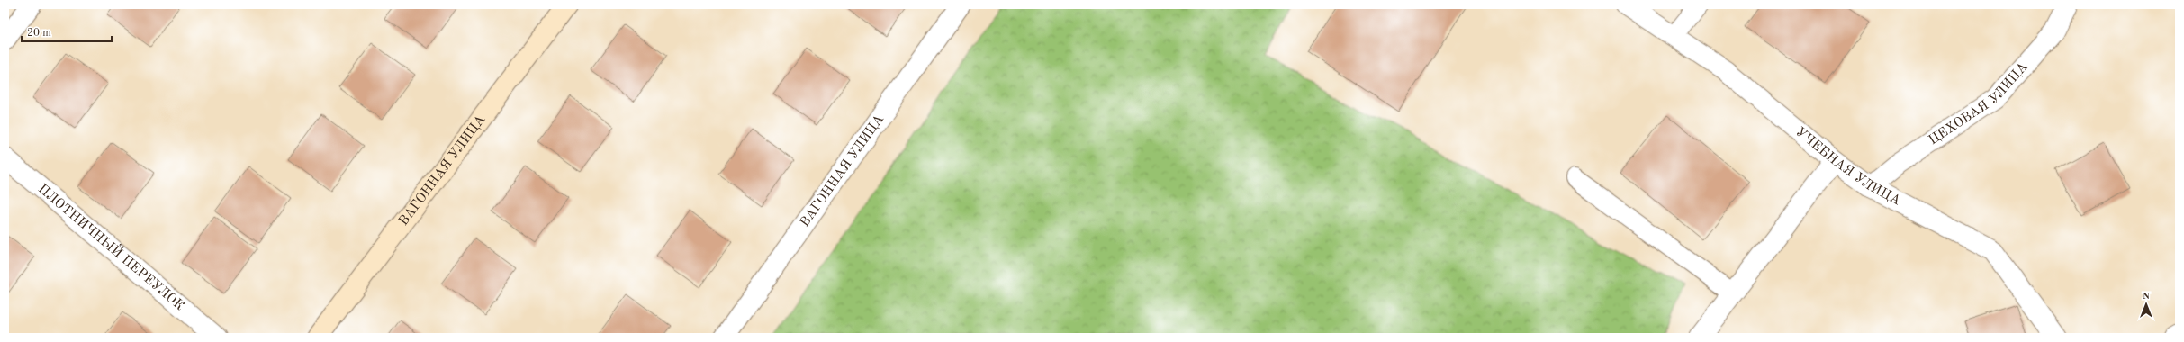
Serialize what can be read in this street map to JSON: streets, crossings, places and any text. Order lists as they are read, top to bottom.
{
  "streets": {
    "street": [
      "ЦЕХОВАЯ УЛИЦА",
      "УЧЕБНАЯ УЛИЦА",
      "ВАГОННАЯ УЛИЦА",
      "ПЛОТНИЧНЫЙ ПЕРЕУЛОК"
    ]
  },
  "crossings": [
    ["ЦЕХОВАЯ УЛИЦА", "УЧЕБНАЯ УЛИЦА"]
  ],
  "scale_bar": "20 m",
  "north": "top"
}
